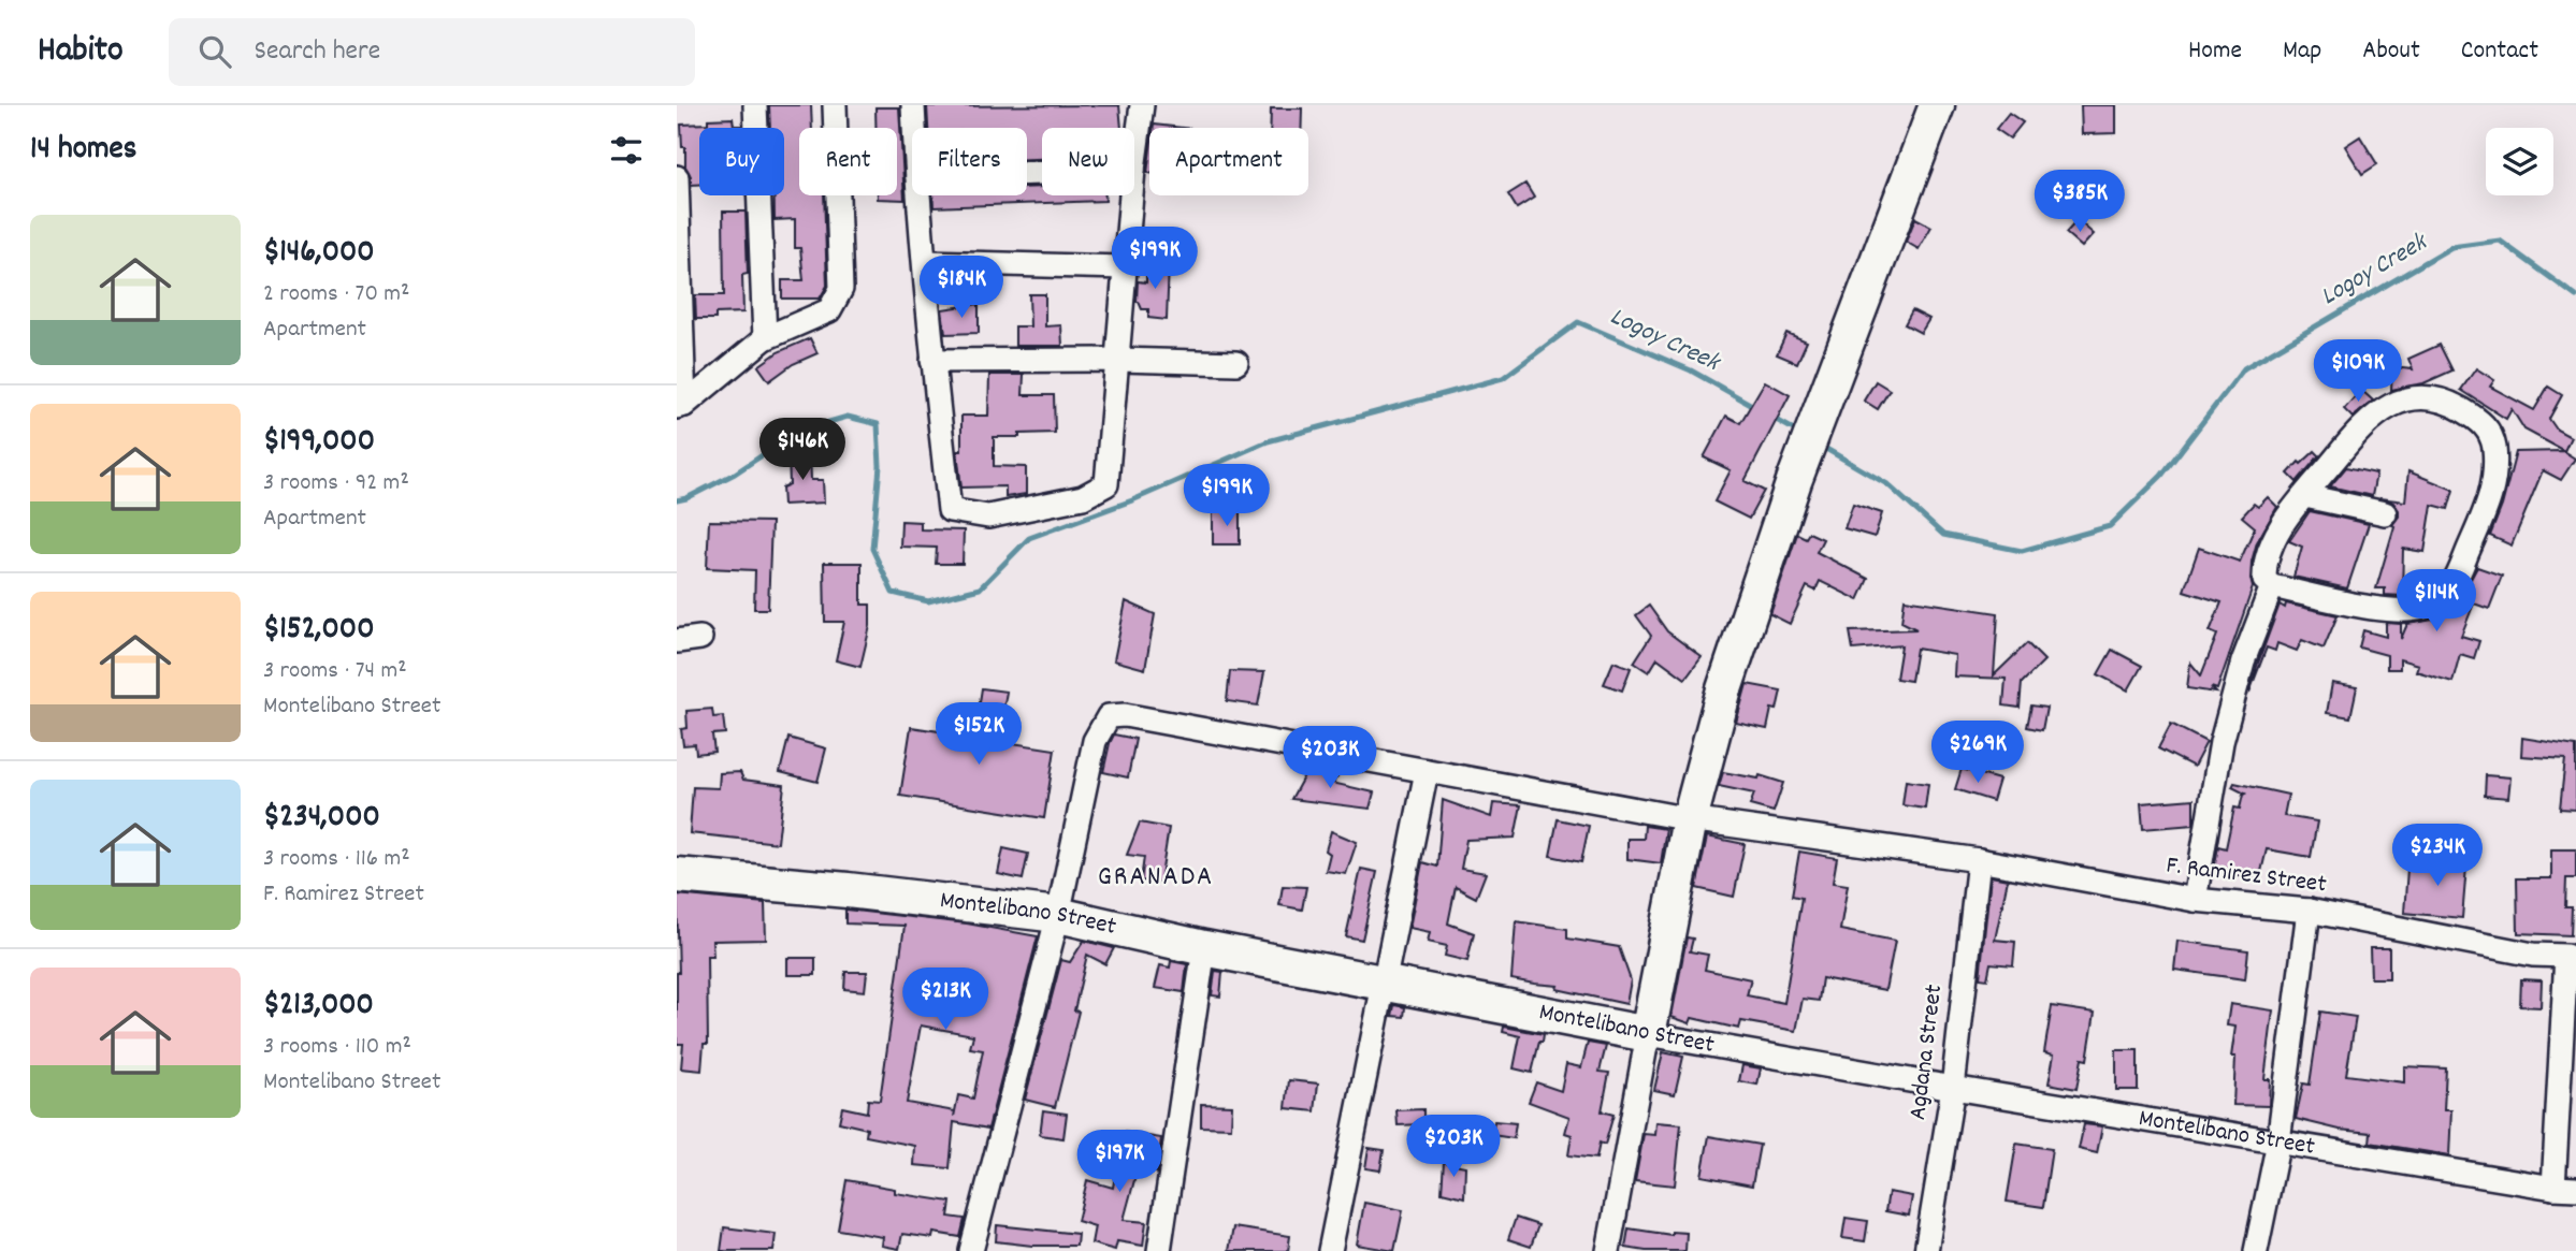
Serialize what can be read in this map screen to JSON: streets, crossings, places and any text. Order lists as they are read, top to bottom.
{
  "streets": {
    "main road": ["Montelibano Street"],
    "street": ["F. Ramirez Street", "Agdana Street"]
  },
  "crossings": [
    ["F. Ramirez Street", "Montelibano Street"],
    ["F. Ramirez Street", "Agdana Street"],
    ["Montelibano Street", "Agdana Street"]
  ],
  "districts": ["GRANADA"],
  "water": ["Logoy Creek"],
  "page": {
    "header": "Habito",
    "search": "Search here",
    "nav": [
      "Home",
      "Map",
      "About",
      "Contact"
    ],
    "heading": "14 homes",
    "chip": [
      "Buy",
      "Rent",
      "Filters",
      "New",
      "Apartment"
    ],
    "price": [
      "$385K",
      "$199K",
      "$184K",
      "$109K",
      "$146K",
      "$199K",
      "$114K",
      "$152K",
      "$269K",
      "$203K",
      "$234K",
      "$213K",
      "$203K",
      "$197K"
    ],
    "list": [
      {
        "name": "$146,000",
        "note": "2 rooms · 70 m² · Apartment"
      },
      {
        "name": "$199,000",
        "note": "3 rooms · 92 m² · Apartment"
      },
      {
        "name": "$152,000",
        "note": "3 rooms · 74 m² · Montelibano Street"
      },
      {
        "name": "$234,000",
        "note": "3 rooms · 116 m² · F. Ramirez Street"
      },
      {
        "name": "$213,000",
        "note": "3 rooms · 110 m² · Montelibano Street"
      }
    ]
  }
}
